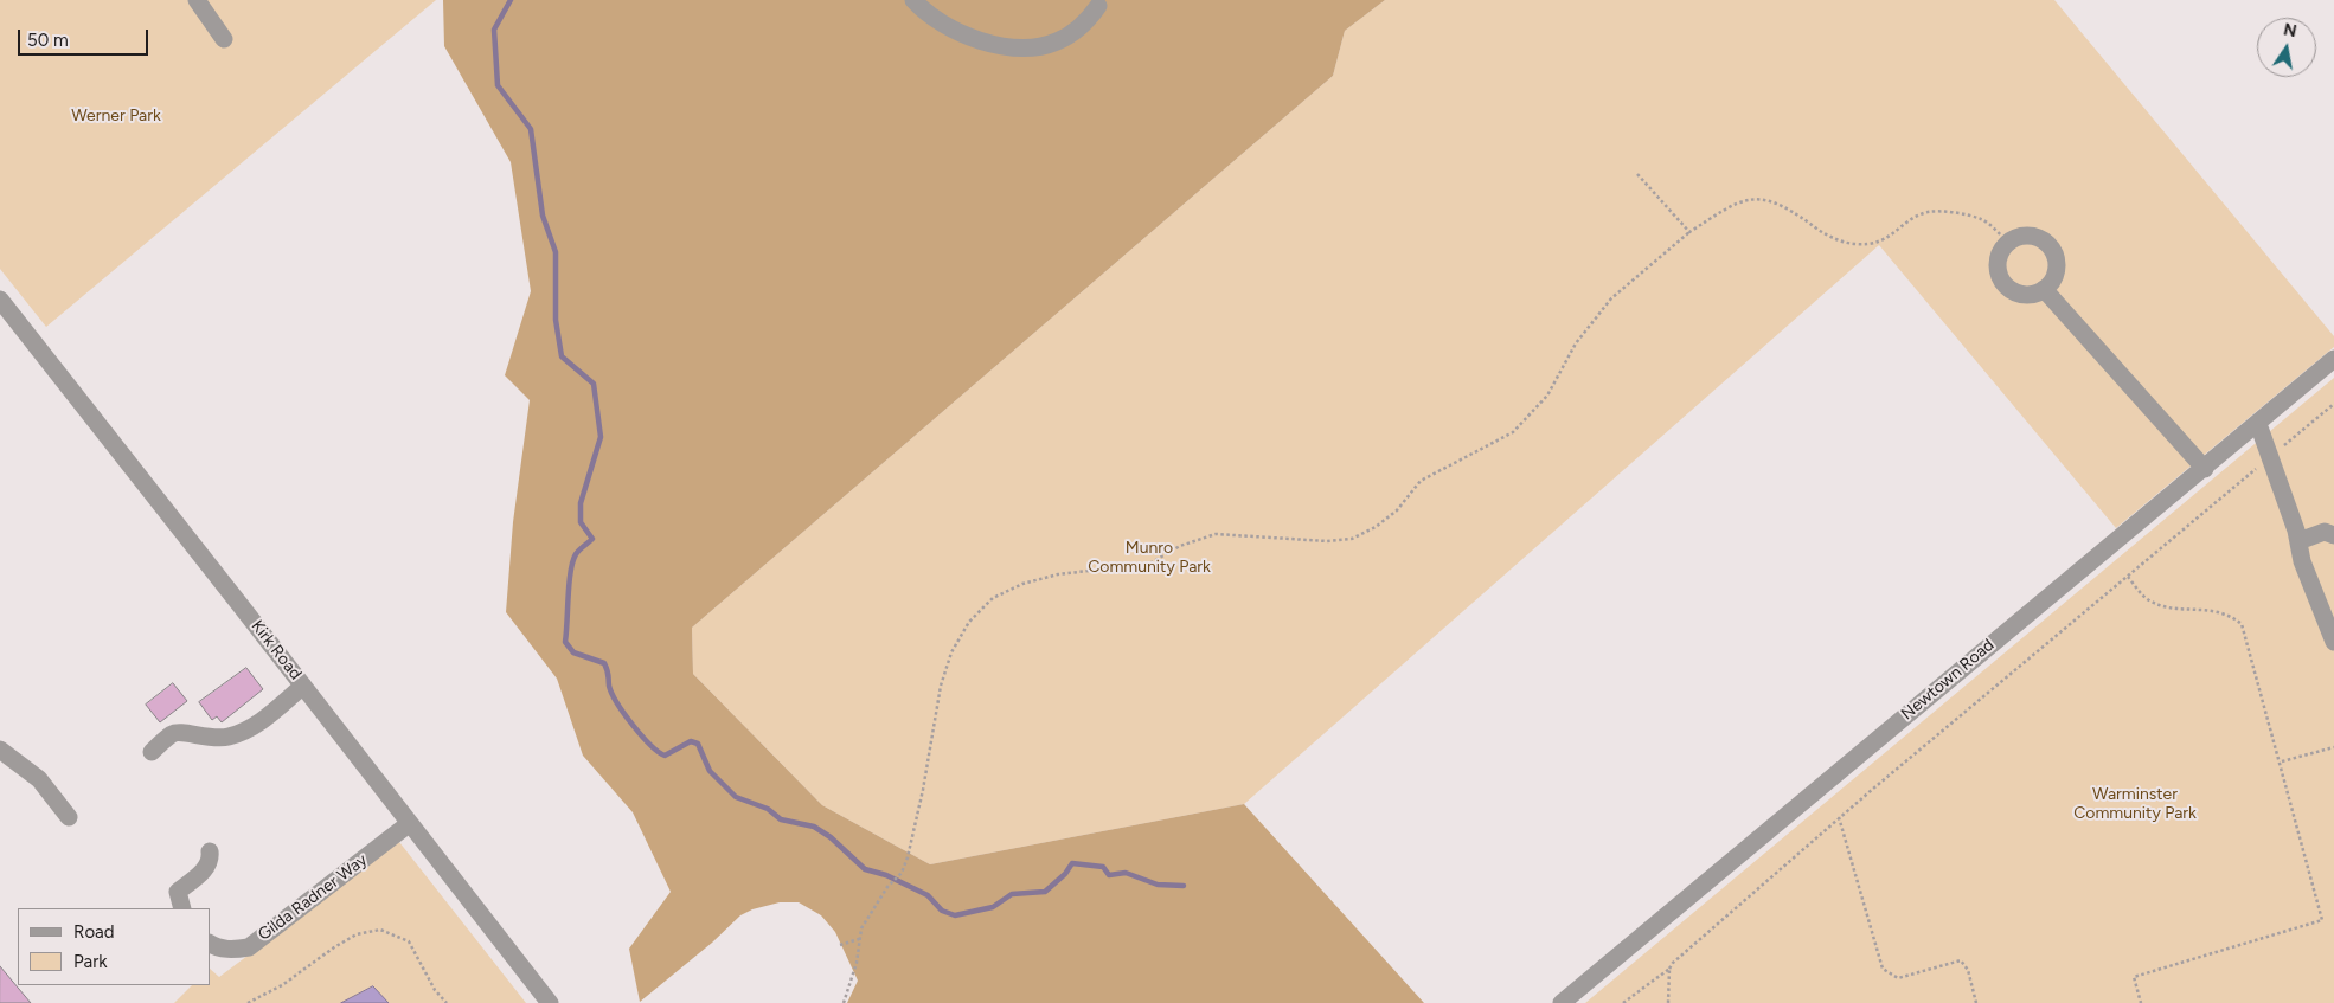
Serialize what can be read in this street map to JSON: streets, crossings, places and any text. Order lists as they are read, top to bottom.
{
  "streets": {
    "street": ["Kirk Road", "Newtown Road", "Gilda Radner Way"]
  },
  "crossings": [
    ["Kirk Road", "Gilda Radner Way"]
  ],
  "parks": ["Werner Park", "Munro Community Park", "Warminster Community Park"],
  "legend": ["Road", "Park"],
  "scale_bar": "50 m",
  "north": "top"
}
